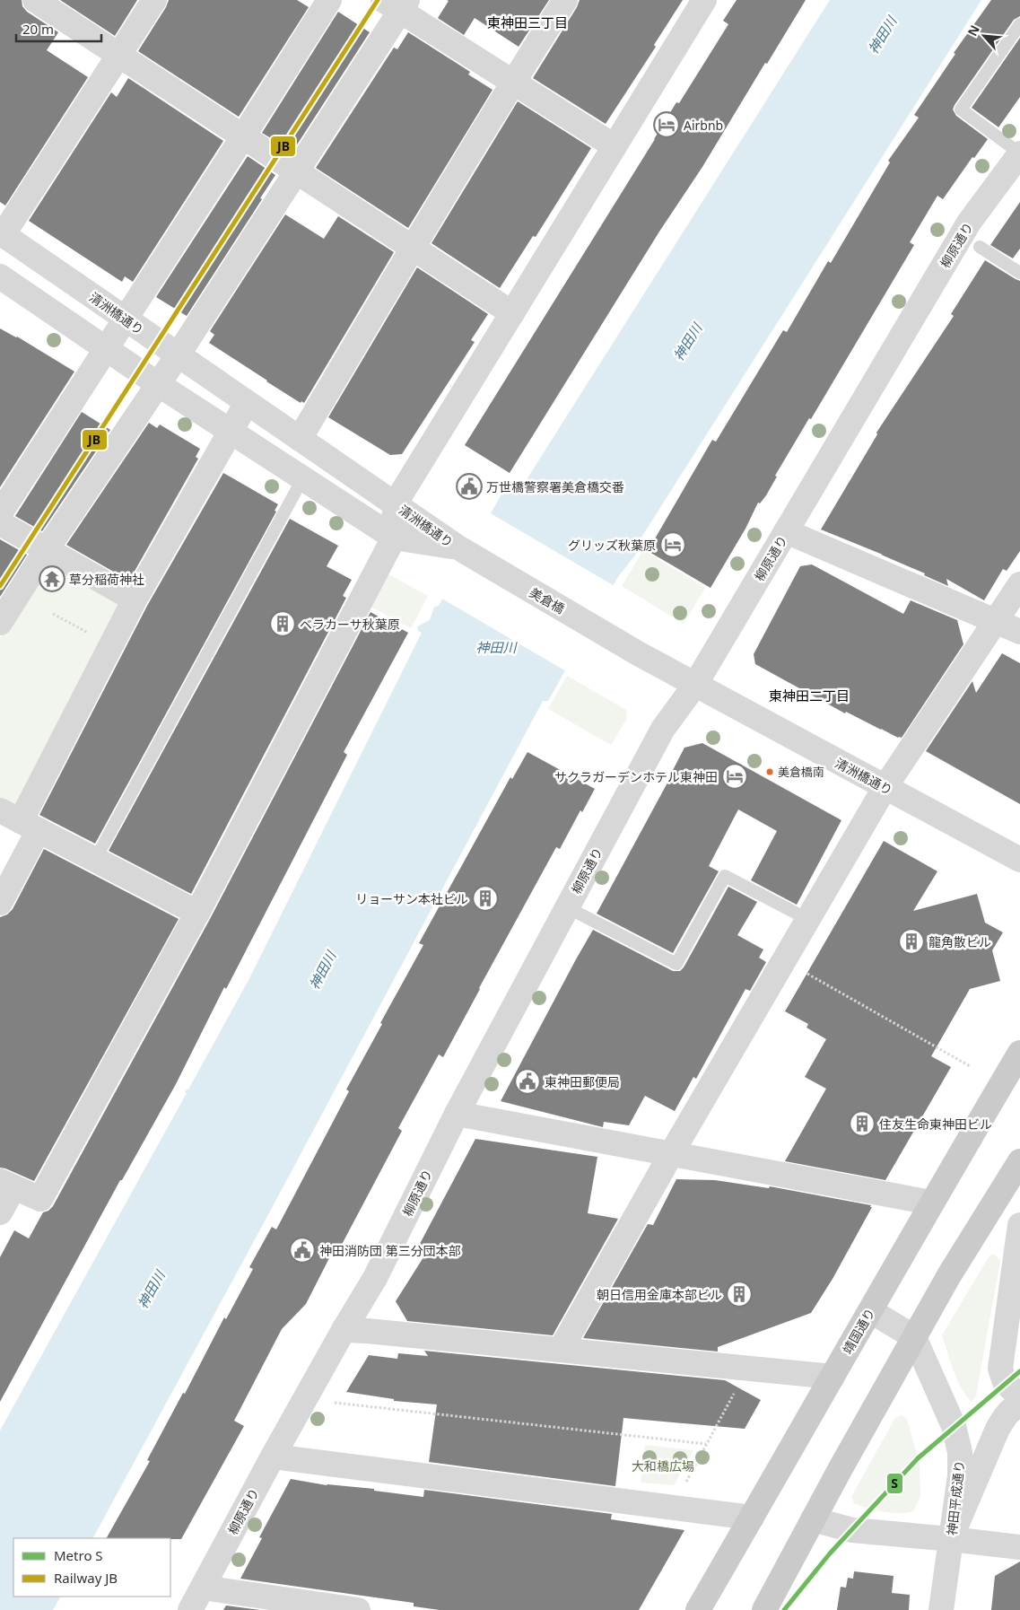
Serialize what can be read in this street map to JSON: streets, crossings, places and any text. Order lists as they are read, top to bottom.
{
  "streets": {
    "main road": ["靖国通り"],
    "street": [
      "柳原通り",
      "清洲橋通り",
      "美倉橋",
      "神田平成通り"
    ]
  },
  "crossings": [
    ["柳原通り", "清洲橋通り"],
    ["清洲橋通り", "美倉橋"]
  ],
  "districts": ["東神田三丁目", "東神田二丁目"],
  "water": ["神田川"],
  "parks": ["大和橋広場"],
  "places": {
    "hotel": ["Airbnb", "グリッズ秋葉原", "サクラガーデンホテル東神田"],
    "public building": ["万世橋警察署美倉橋交番", "東神田郵便局", "神田消防団 第三分団本部"],
    "temple": ["草分稲荷神社"],
    "building": [
      "ベラカーサ秋葉原",
      "リョーサン本社ビル",
      "龍角散ビル",
      "住友生命東神田ビル",
      "朝日信用金庫本部ビル"
    ],
    "other": ["美倉橋南"]
  },
  "lines": ["rail line JB", "metro line S"],
  "legend": ["Metro S", "Railway JB"],
  "scale_bar": "20 m",
  "north": "top left"
}
